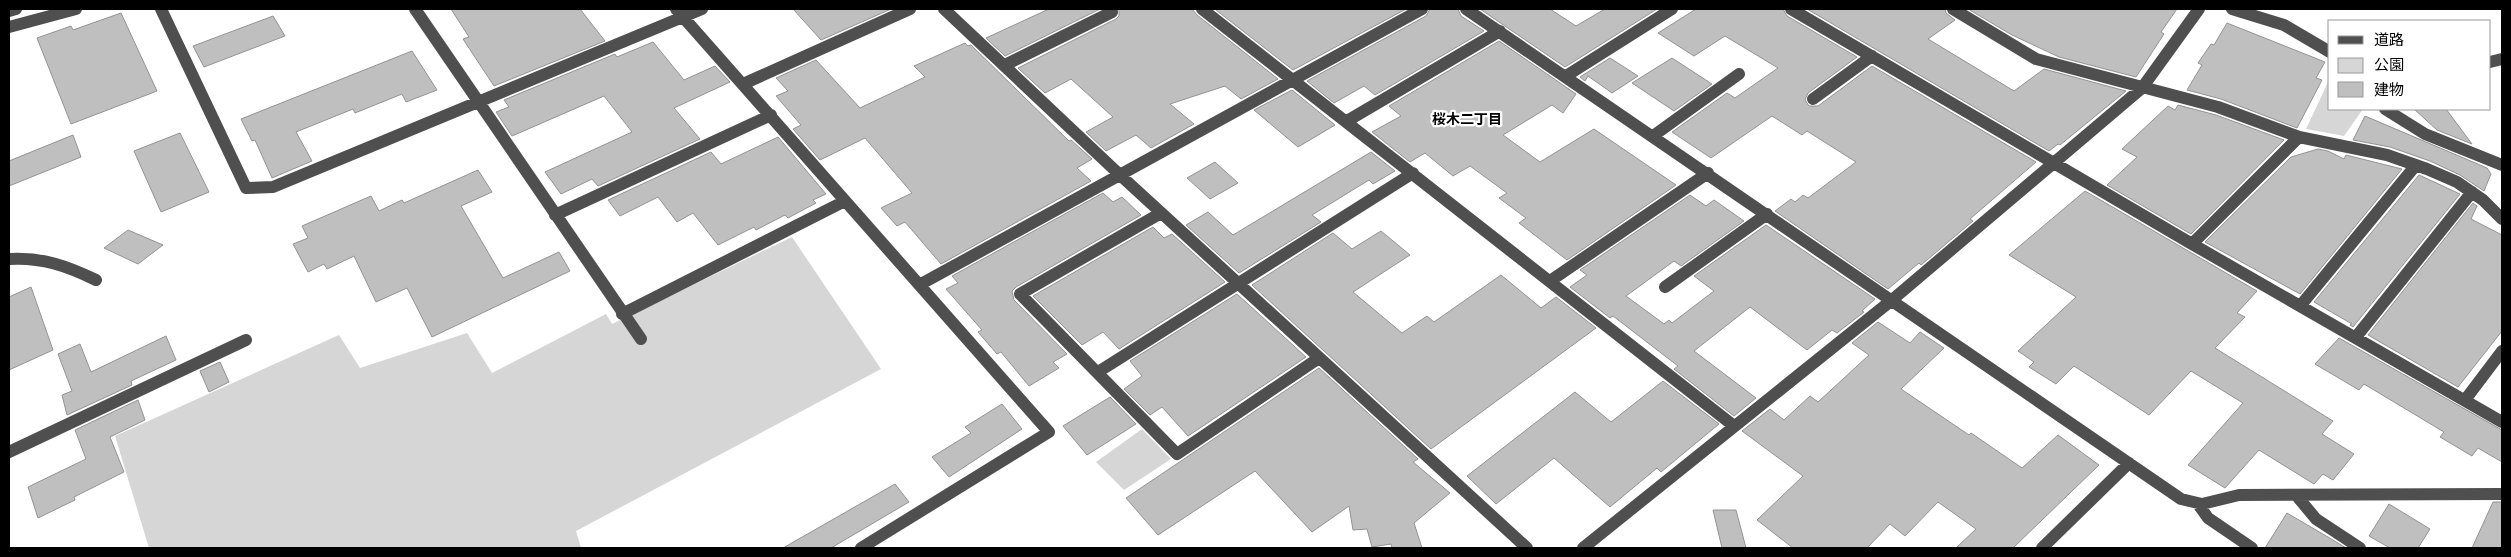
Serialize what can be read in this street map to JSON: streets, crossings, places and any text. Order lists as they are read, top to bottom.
{
  "districts": ["桜木二丁目"],
  "legend": ["道路", "公園", "建物"]
}
